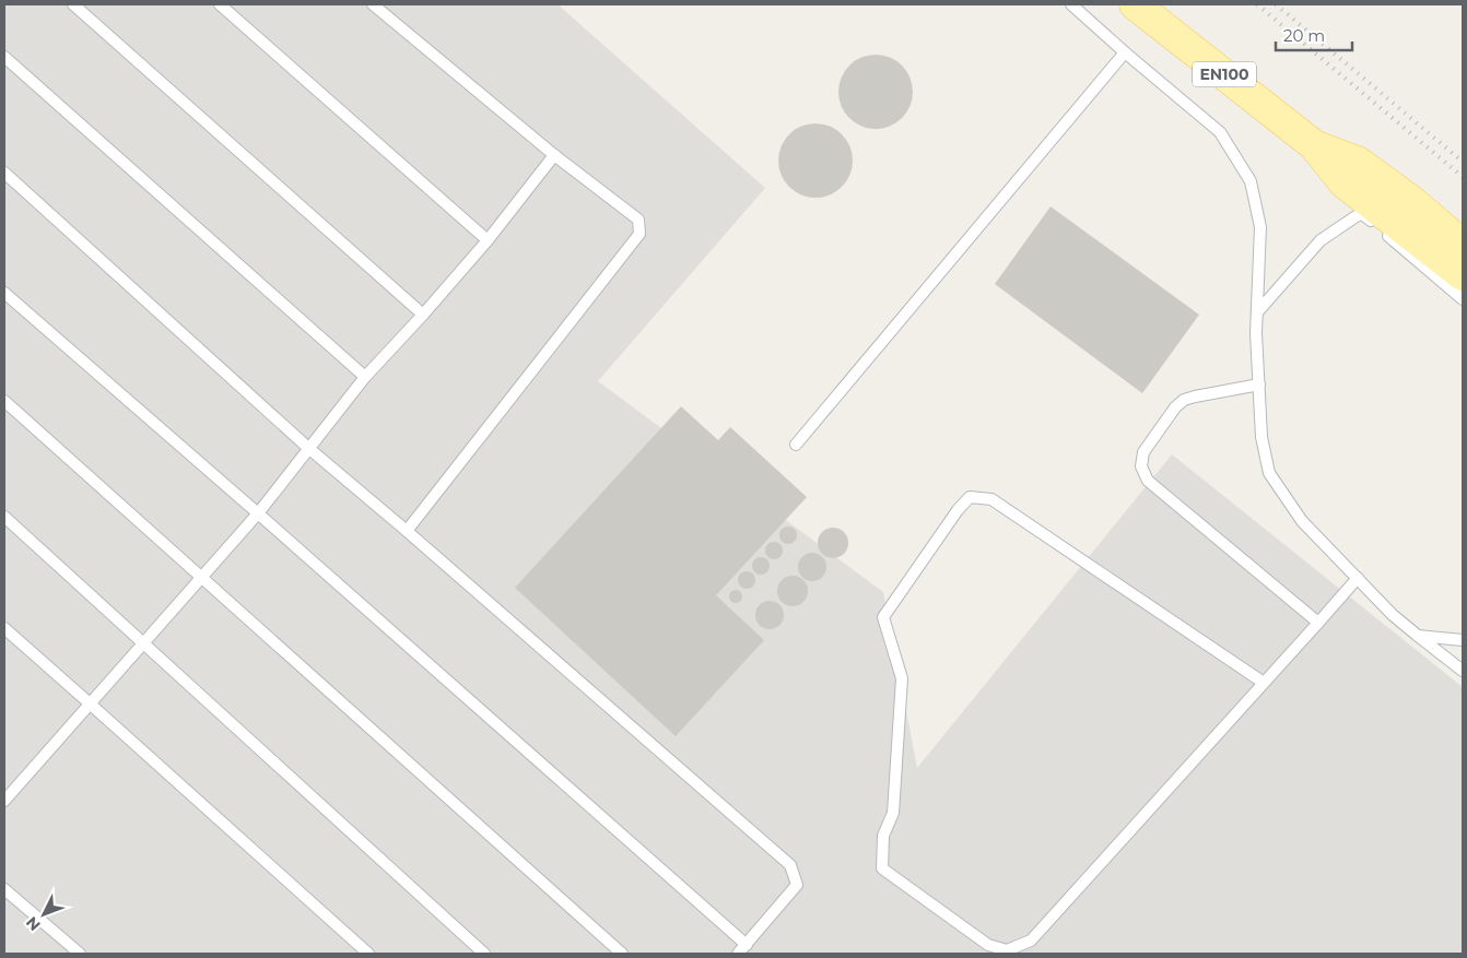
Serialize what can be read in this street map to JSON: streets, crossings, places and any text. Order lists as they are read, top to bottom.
{
  "streets": {
    "main road": ["EN100"]
  },
  "scale_bar": "20 m",
  "north": "bottom left"
}
